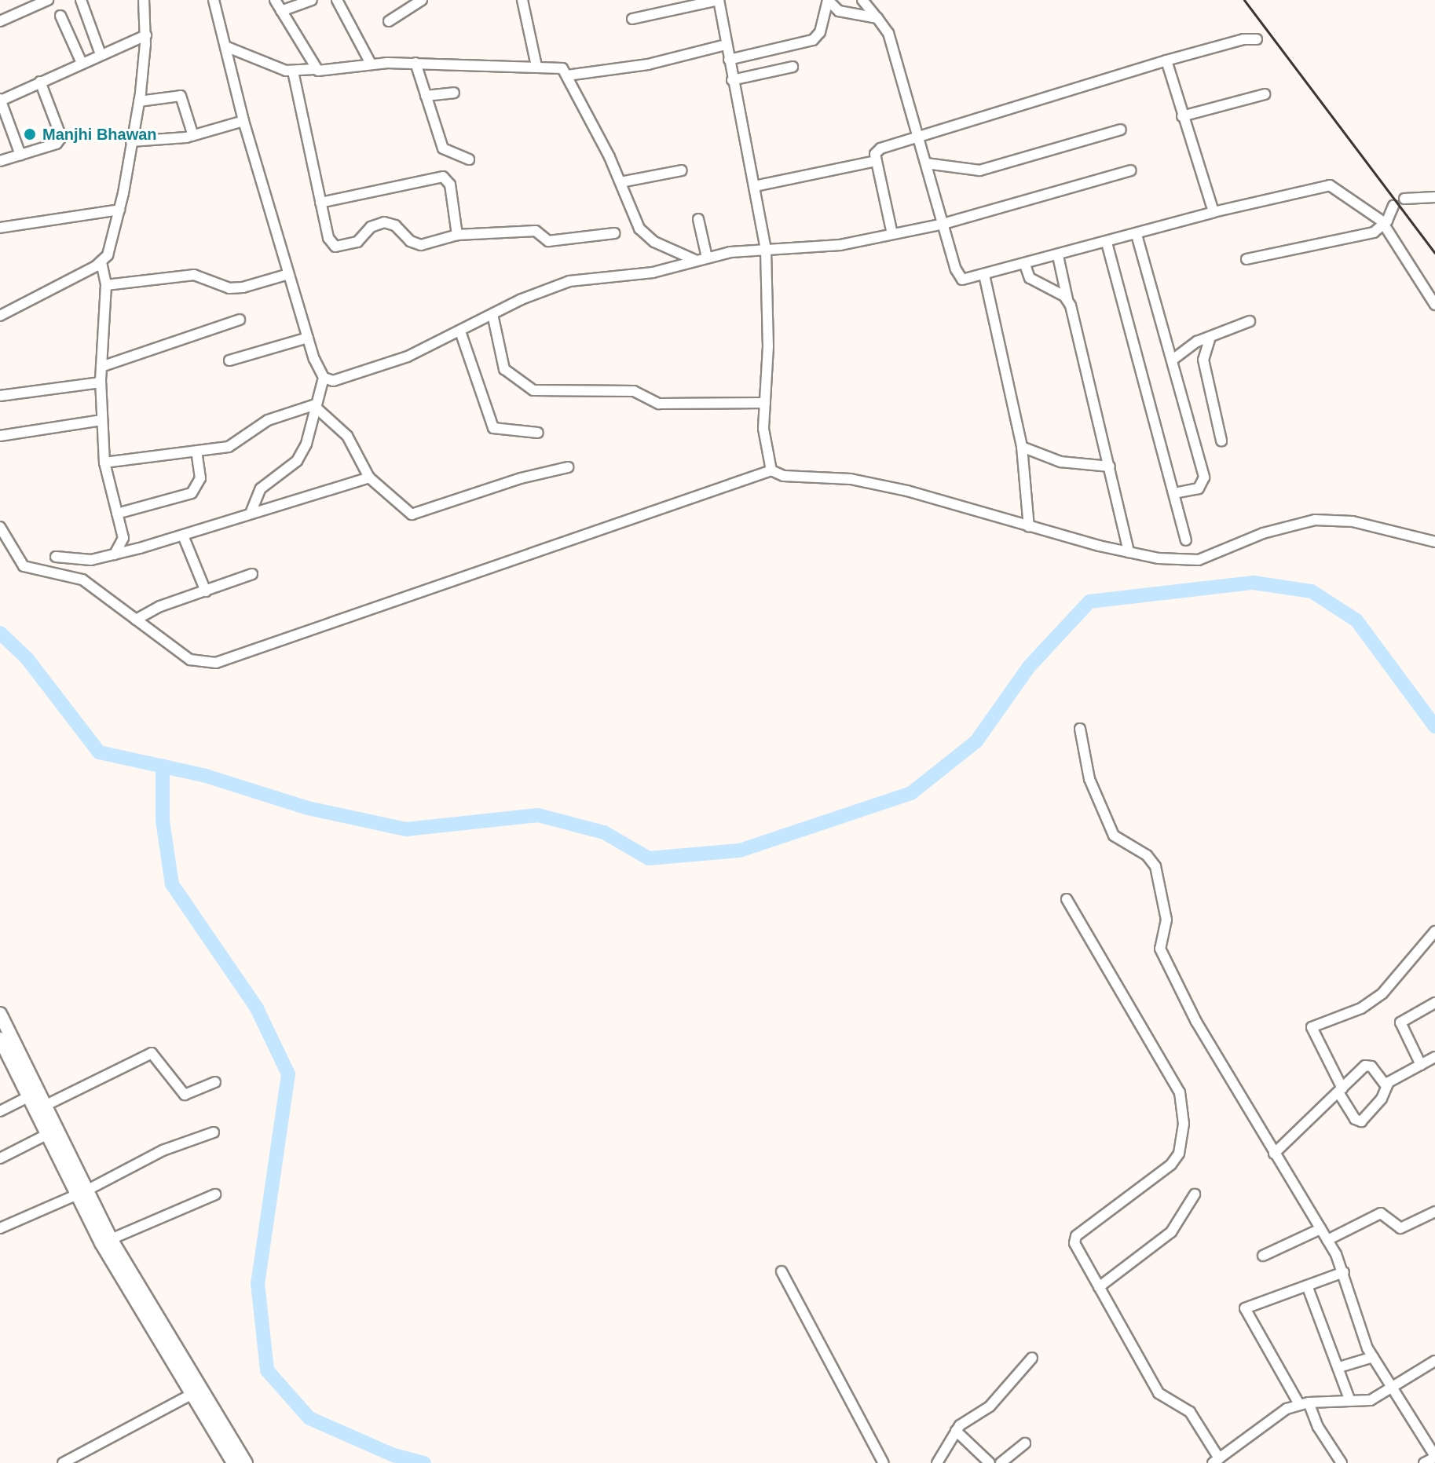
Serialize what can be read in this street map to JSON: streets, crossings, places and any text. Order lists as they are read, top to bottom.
{
  "places": ["Manjhi Bhawan"]
}
